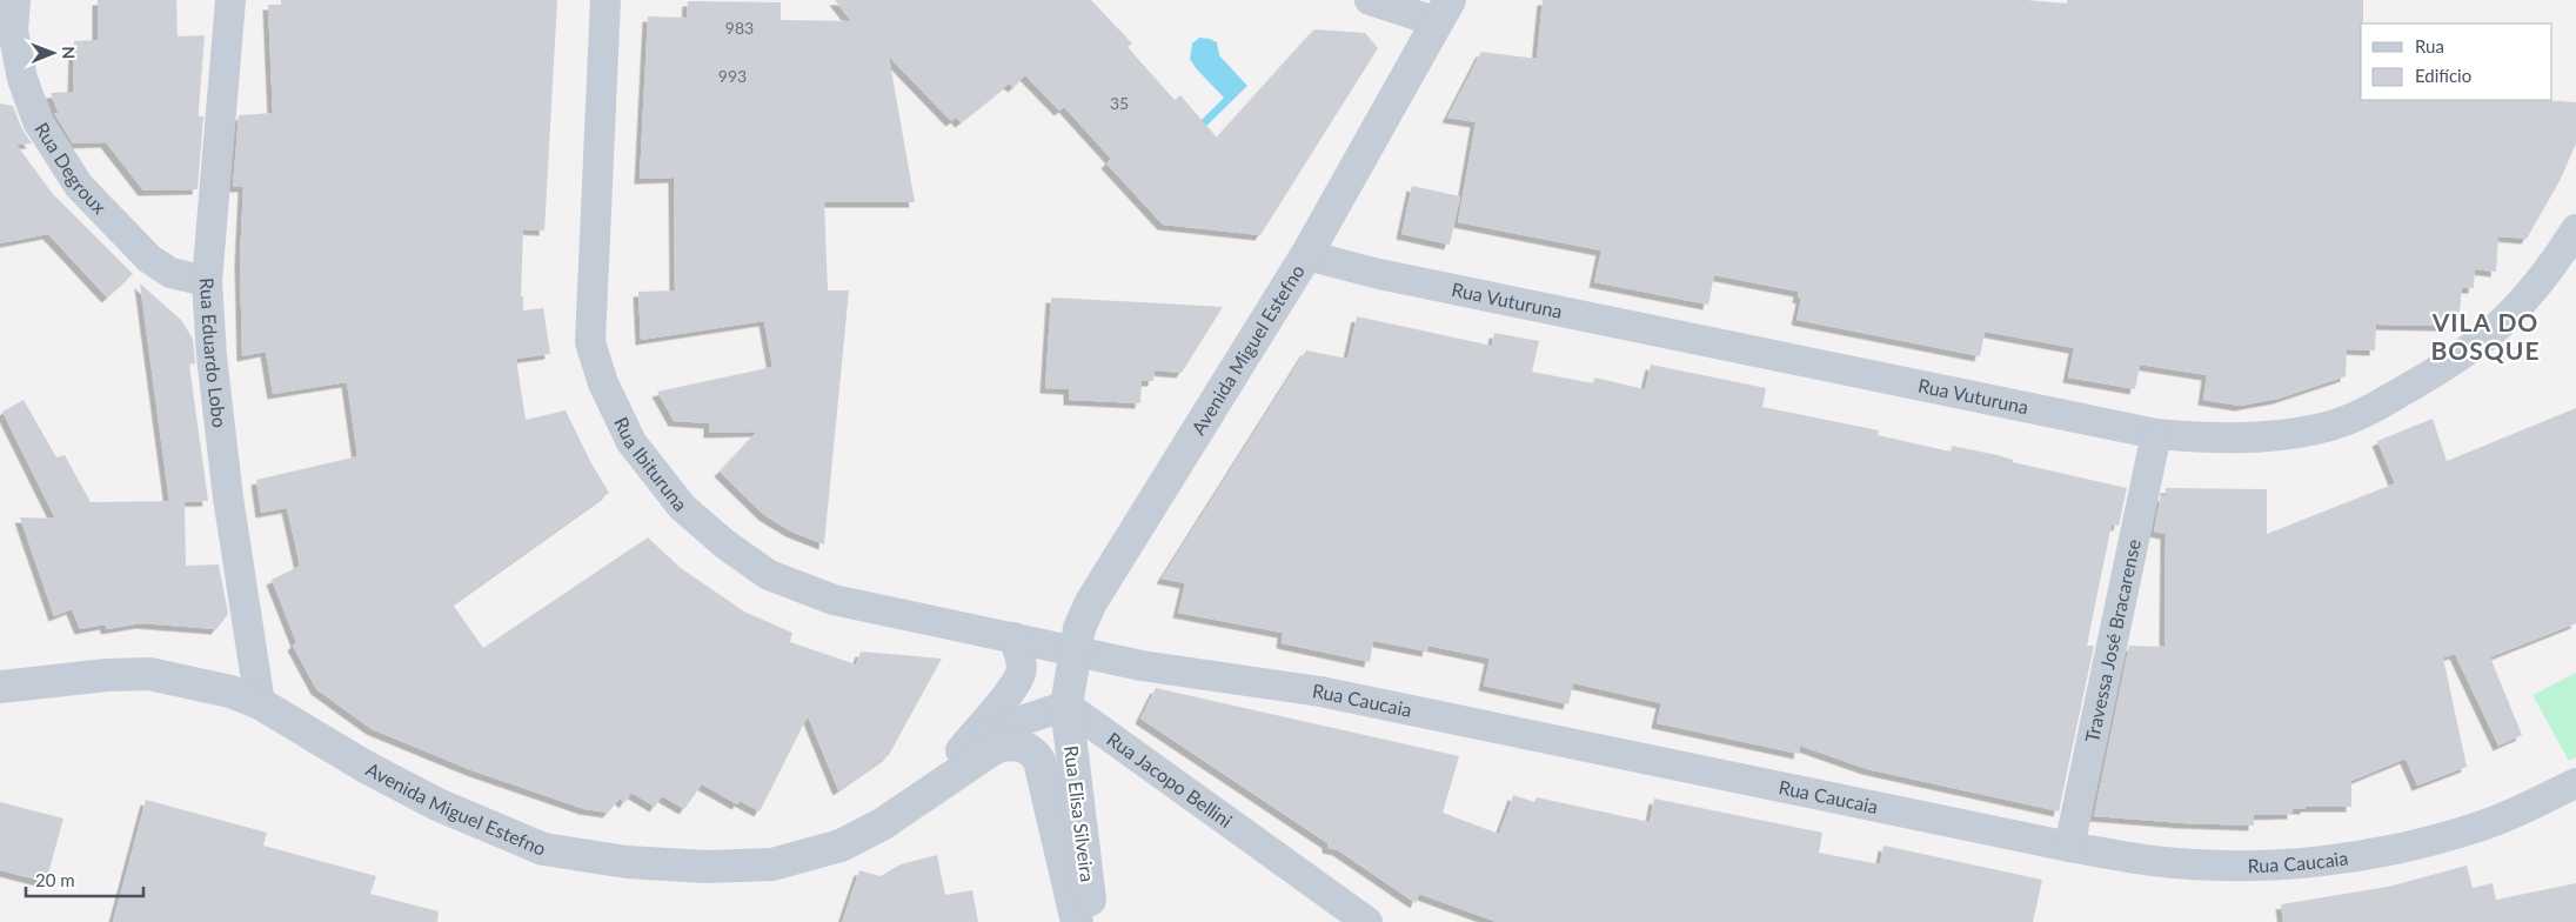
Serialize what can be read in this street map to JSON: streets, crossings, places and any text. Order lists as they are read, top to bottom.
{
  "streets": {
    "street": [
      "Rua Degroux",
      "Rua Vuturuna",
      "Avenida Miguel Estefno",
      "Rua Eduardo Lobo",
      "Rua Ibituruna",
      "Travessa José Bracarense",
      "Rua Caucaia",
      "Rua Jacopo Bellini",
      "Rua Elisa Silveira"
    ]
  },
  "crossings": [
    ["Rua Degroux", "Rua Eduardo Lobo"],
    ["Rua Vuturuna", "Avenida Miguel Estefno"],
    ["Rua Vuturuna", "Travessa José Bracarense"],
    ["Avenida Miguel Estefno", "Rua Eduardo Lobo"],
    ["Avenida Miguel Estefno", "Rua Ibituruna"],
    ["Avenida Miguel Estefno", "Rua Caucaia"],
    ["Avenida Miguel Estefno", "Rua Jacopo Bellini"],
    ["Avenida Miguel Estefno", "Rua Elisa Silveira"],
    ["Rua Ibituruna", "Rua Caucaia"],
    ["Travessa José Bracarense", "Rua Caucaia"],
    ["Rua Jacopo Bellini", "Rua Elisa Silveira"]
  ],
  "districts": ["VILA DO BOSQUE"],
  "house_numbers": ["983", "993", "35"],
  "legend": ["Rua", "Edifício"],
  "scale_bar": "20 m",
  "north": "right"
}
